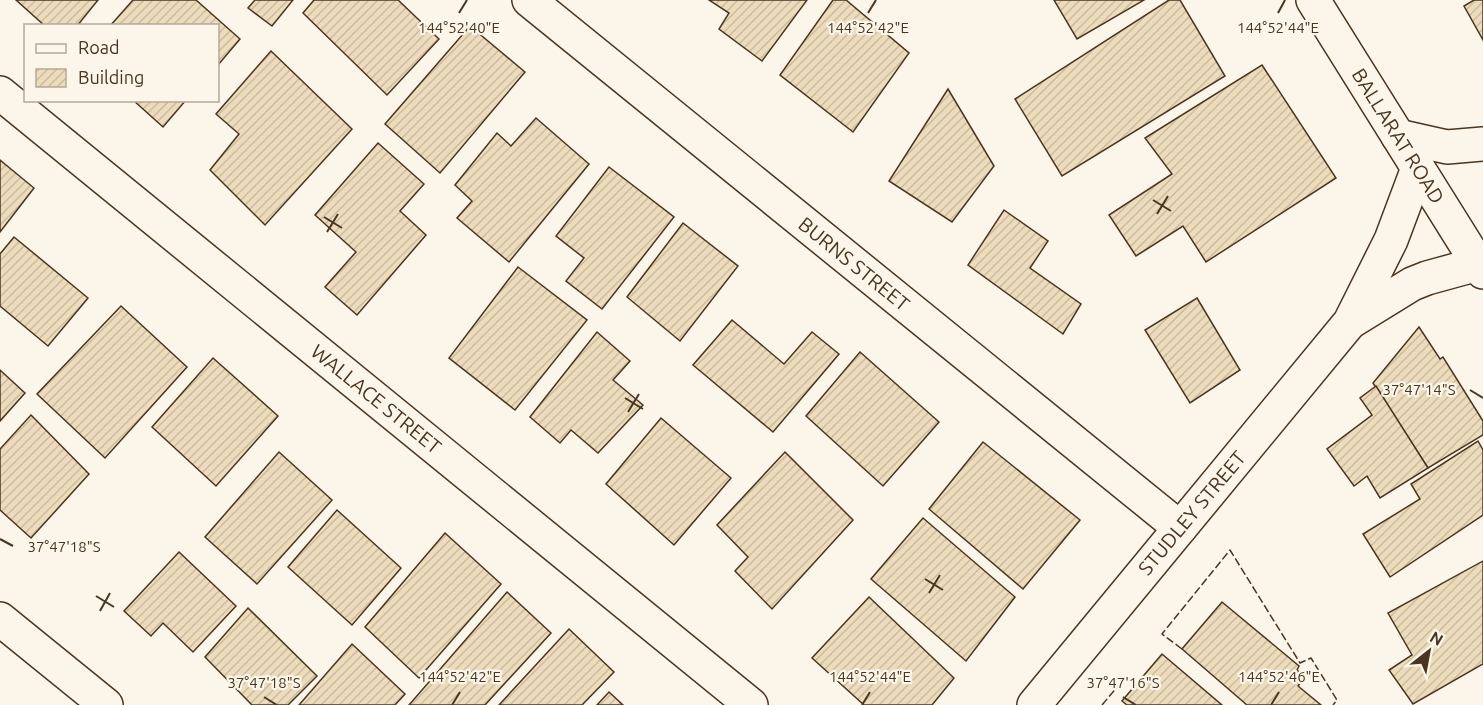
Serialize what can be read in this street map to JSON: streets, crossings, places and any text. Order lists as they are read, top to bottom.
{
  "streets": {
    "main road": [
      "BALLARAT ROAD",
      "BURNS STREET",
      "WALLACE STREET",
      "STUDLEY STREET"
    ]
  },
  "crossings": [
    ["BALLARAT ROAD", "STUDLEY STREET"],
    ["BURNS STREET", "STUDLEY STREET"]
  ],
  "legend": ["Road", "Building"],
  "north": "top right",
  "coordinates": [
    "144°52'40\"E",
    "144°52'42\"E",
    "144°52'44\"E",
    "37°47'14\"S",
    "37°47'18\"S",
    "144°52'46\"E",
    "37°47'16\"S"
  ]
}
